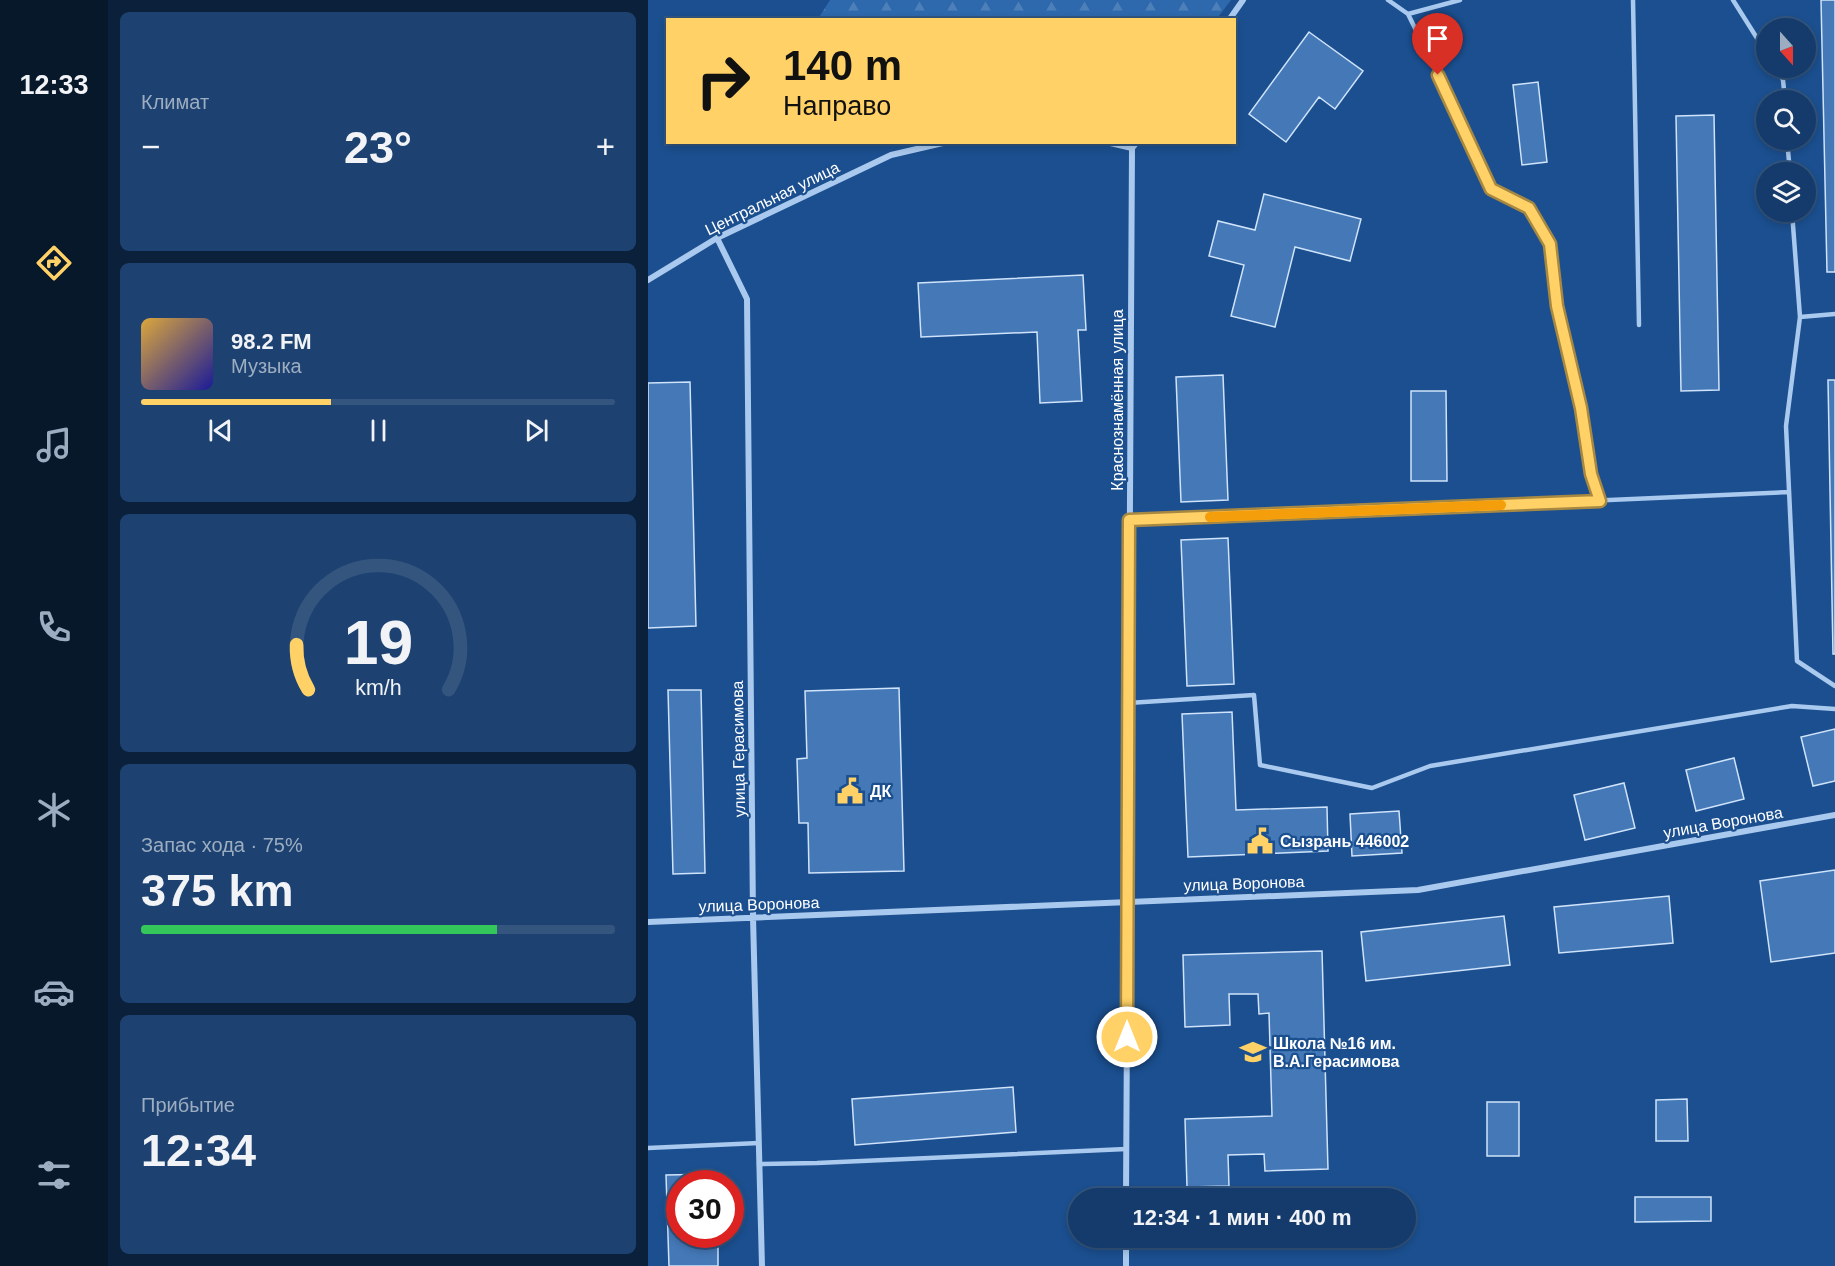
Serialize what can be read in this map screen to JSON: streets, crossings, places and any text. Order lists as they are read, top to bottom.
{
  "streets": {
    "street": [
      "Центральная улица",
      "Краснознамённая улица",
      "улица Герасимова",
      "улица Воронова"
    ]
  },
  "crossings": [
    ["Центральная улица", "улица Герасимова"],
    ["Краснознамённая улица", "улица Воронова"],
    ["улица Герасимова", "улица Воронова"]
  ],
  "places": {
    "public building": ["ДК", "Сызрань 446002"],
    "school or university": ["Школа №16 им. В.А.Герасимова"]
  },
  "north": "bottom",
  "page": {
    "tabs": "12:33",
    "tile": [
      "Климат",
      ["Запас хода · 75%", "375 km"],
      ["Прибытие", "12:34"]
    ],
    "turn": ["140 m", "Направо"],
    "heat": ["−", "23°", "+"],
    "song": ["98.2 FM", "Музыка"],
    "limit": "30",
    "trip": "12:34 · 1 мин · 400 m",
    "gauge": ["19", "km/h"]
  }
}
